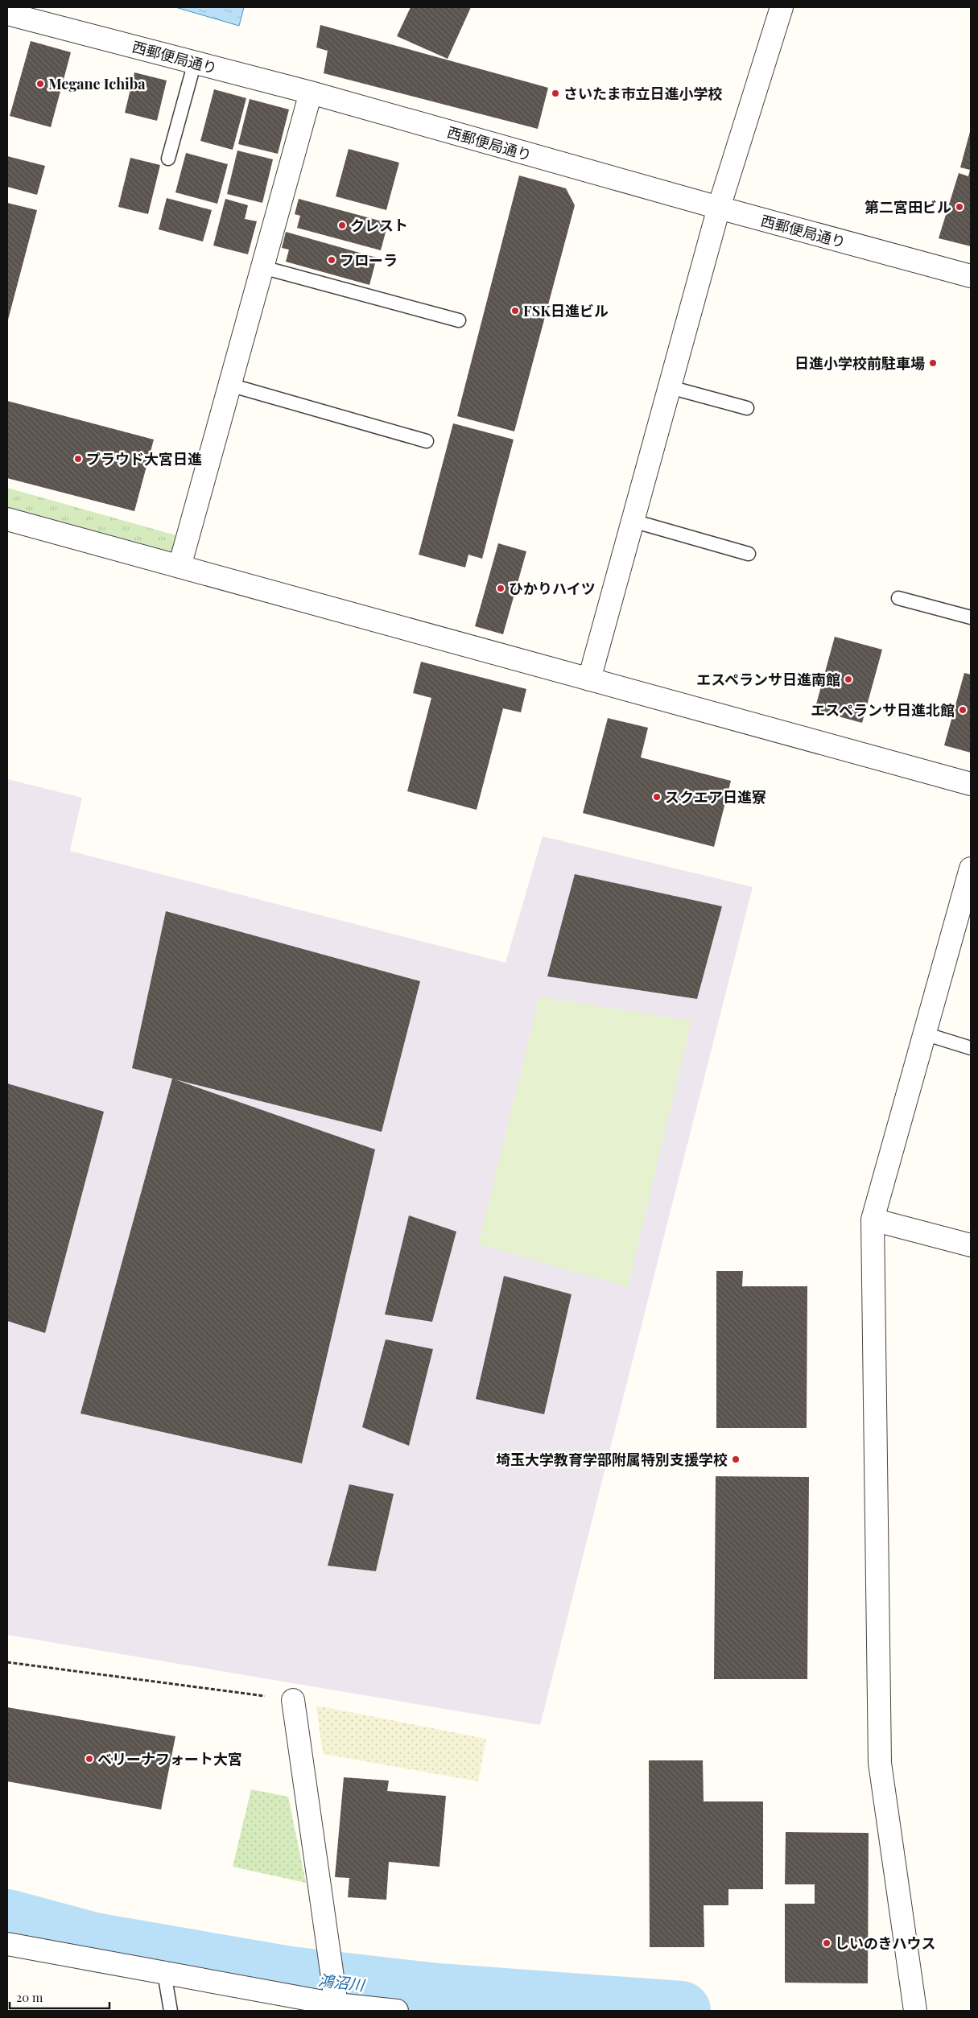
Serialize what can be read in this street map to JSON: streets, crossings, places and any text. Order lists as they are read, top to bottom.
{
  "streets": {
    "street": ["西郵便局通り"]
  },
  "water": ["鴻沼川"],
  "places": [
    "Megane Ichiba",
    "さいたま市立日進小学校",
    "第二宮田ビル",
    "クレスト",
    "フローラ",
    "FSK日進ビル",
    "日進小学校前駐車場",
    "プラウド大宮日進",
    "ひかりハイツ",
    "エスペランサ日進南館",
    "エスペランサ日進北館",
    "スクエア日進寮",
    "埼玉大学教育学部附属特別支援学校",
    "ベリーナフォート大宮",
    "しいのきハウス"
  ],
  "scale_bar": "20 m"
}
